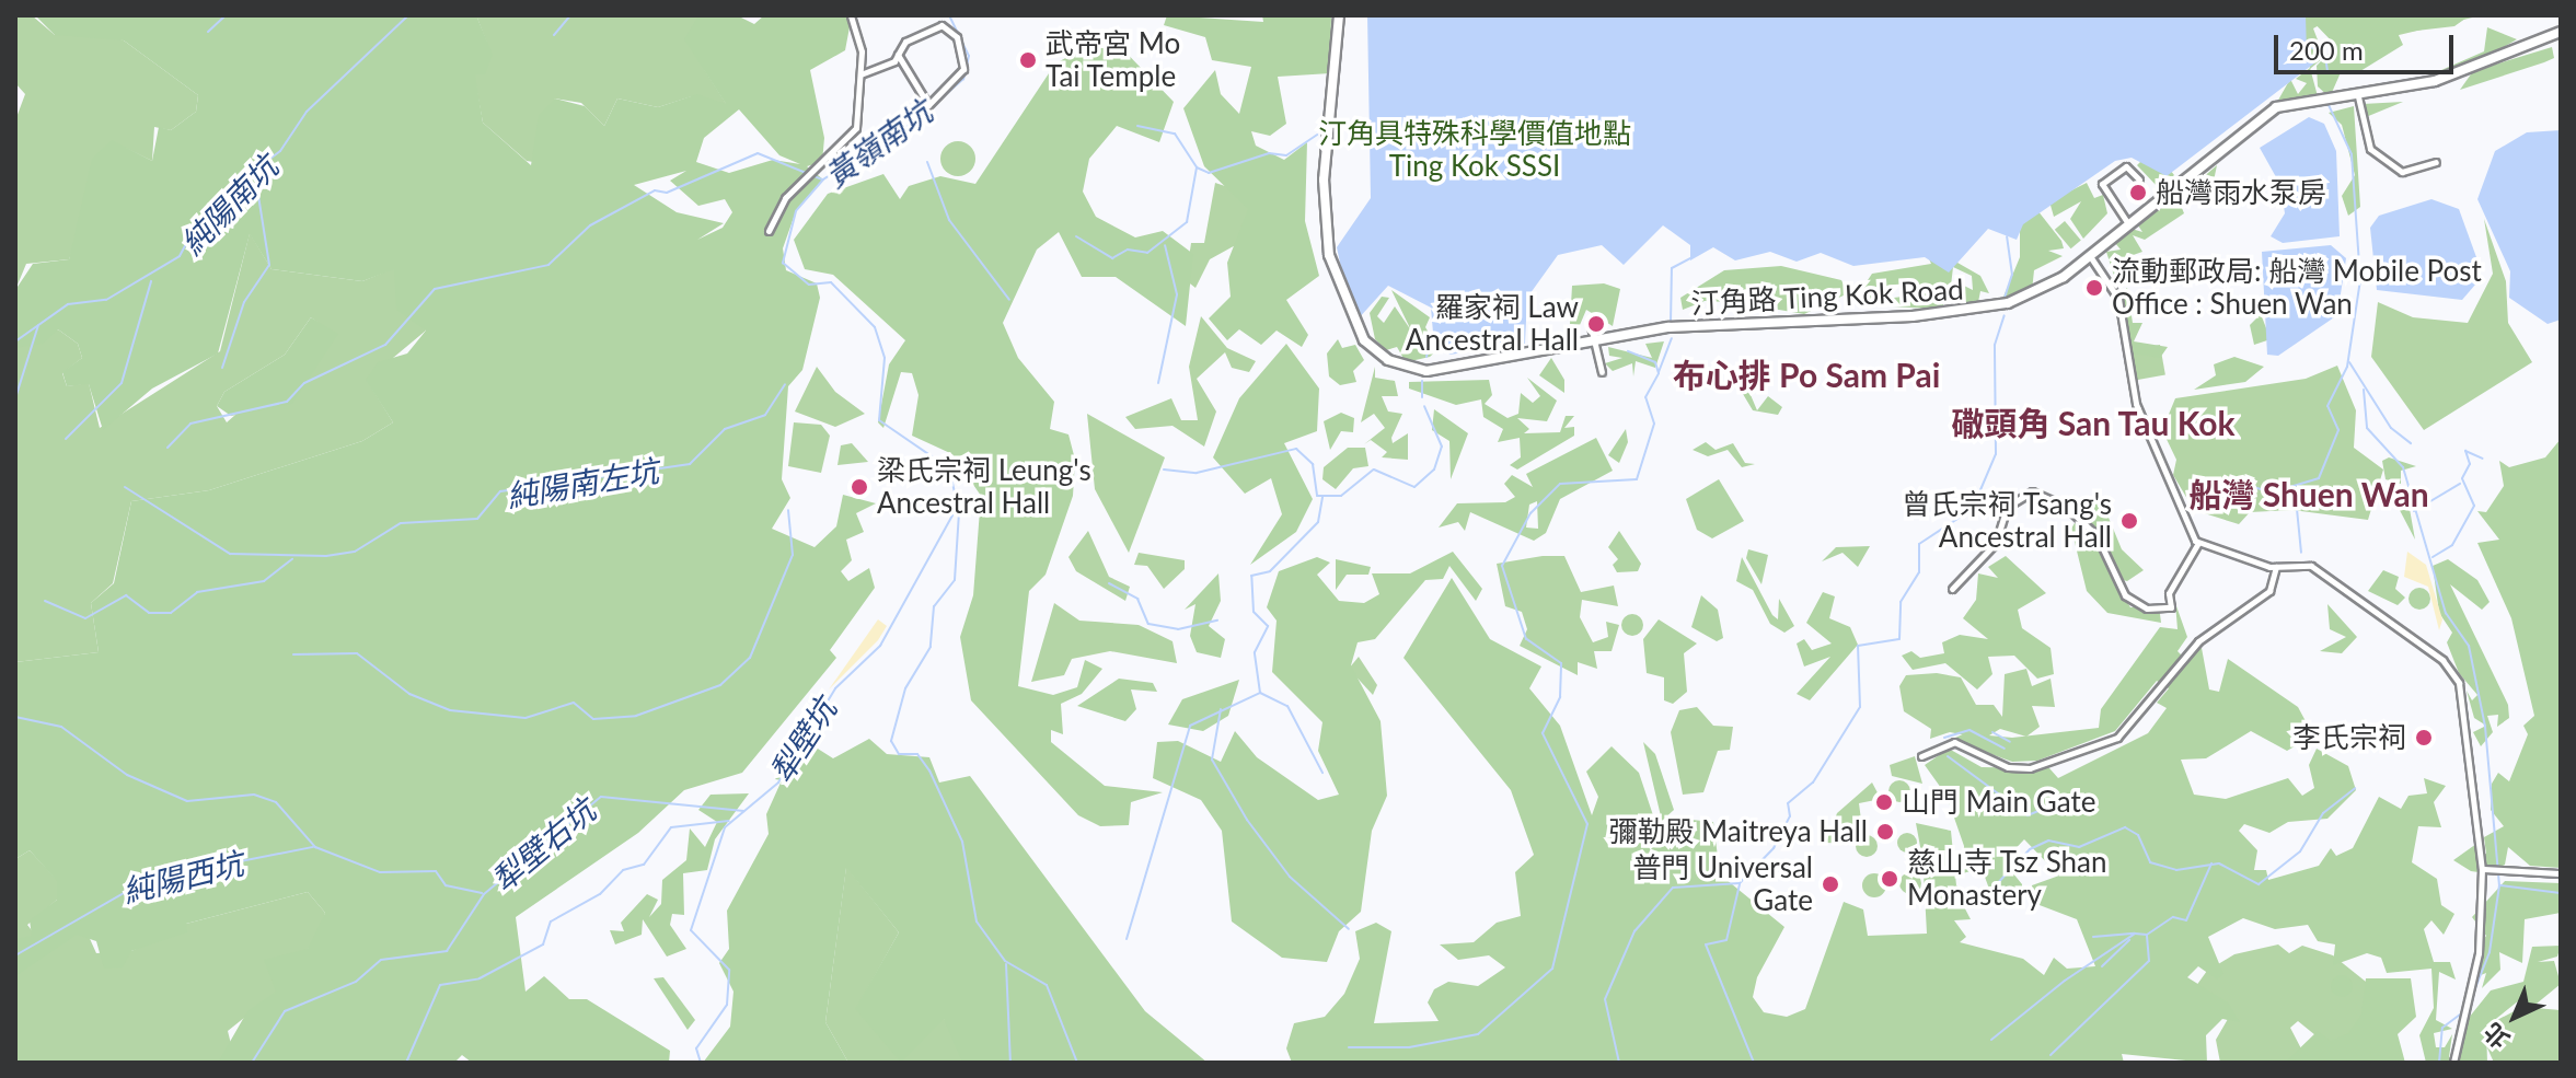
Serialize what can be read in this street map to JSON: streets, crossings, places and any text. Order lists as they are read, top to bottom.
{
  "streets": {
    "main road": ["汀角路 Ting Kok Road"]
  },
  "districts": ["布心排 Po Sam Pai", "䃟頭角 San Tau Kok", "船灣 Shuen Wan"],
  "water": [
    "黃嶺南坑",
    "純陽南坑",
    "純陽南左坑",
    "犁壁坑",
    "犁壁右坑",
    "純陽西坑"
  ],
  "parks": ["汀角具特殊科學價值地點 Ting Kok SSSI"],
  "places": [
    "武帝宮 Mo Tai Temple",
    "船灣雨水泵房",
    "流動郵政局: 船灣 Mobile Post Office : Shuen Wan",
    "羅家祠 Law Ancestral Hall",
    "梁氏宗祠 Leung's Ancestral Hall",
    "曾氏宗祠 Tsang's Ancestral Hall",
    "李氏宗祠",
    "山門 Main Gate",
    "彌勒殿 Maitreya Hall",
    "慈山寺 Tsz Shan Monastery",
    "普門 Universal Gate"
  ],
  "scale_bar": "200 m",
  "north": "bottom left"
}
